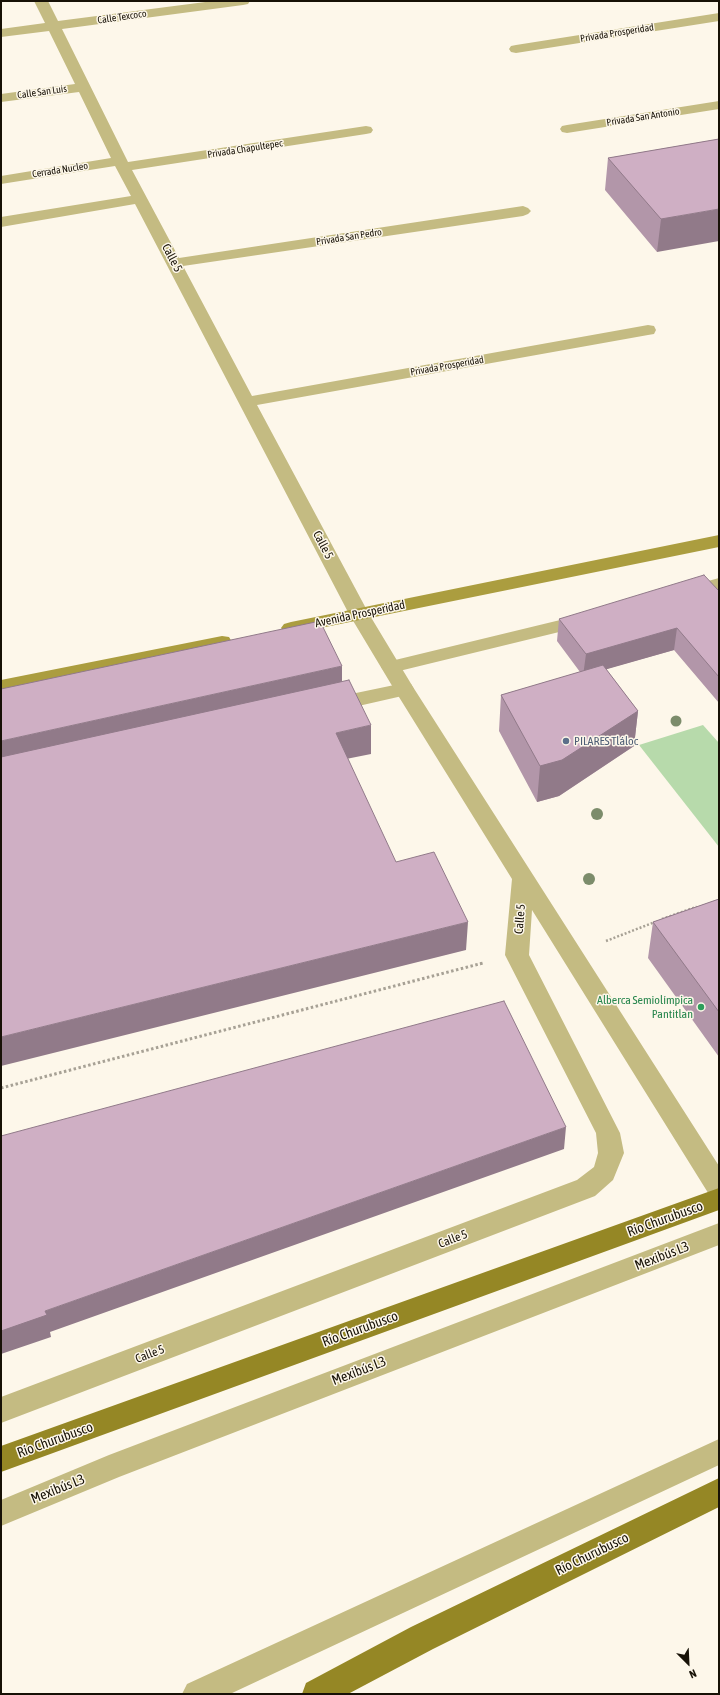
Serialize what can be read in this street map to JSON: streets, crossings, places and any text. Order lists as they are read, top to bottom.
{
  "streets": {
    "main road": ["Río Churubusco"],
    "street": [
      "Calle Texcoco",
      "Privada Prosperidad",
      "Calle San Luis",
      "Privada San Antonio",
      "Privada Chapultepec",
      "Cerrada Nucleo",
      "Privada San Pedro",
      "Calle 5",
      "Avenida Prosperidad"
    ],
    "lane": ["Mexibús L3"]
  },
  "crossings": [
    ["Calle Texcoco", "Calle 5"],
    ["Privada Prosperidad", "Calle 5"],
    ["Calle San Luis", "Calle 5"],
    ["Privada Chapultepec", "Cerrada Nucleo"],
    ["Privada Chapultepec", "Calle 5"],
    ["Cerrada Nucleo", "Calle 5"],
    ["Privada San Pedro", "Calle 5"],
    ["Calle 5", "Avenida Prosperidad"]
  ],
  "places": ["PILARES Tláloc", "Alberca Semiolímpica Pantitlan"],
  "north": "bottom right"
}
